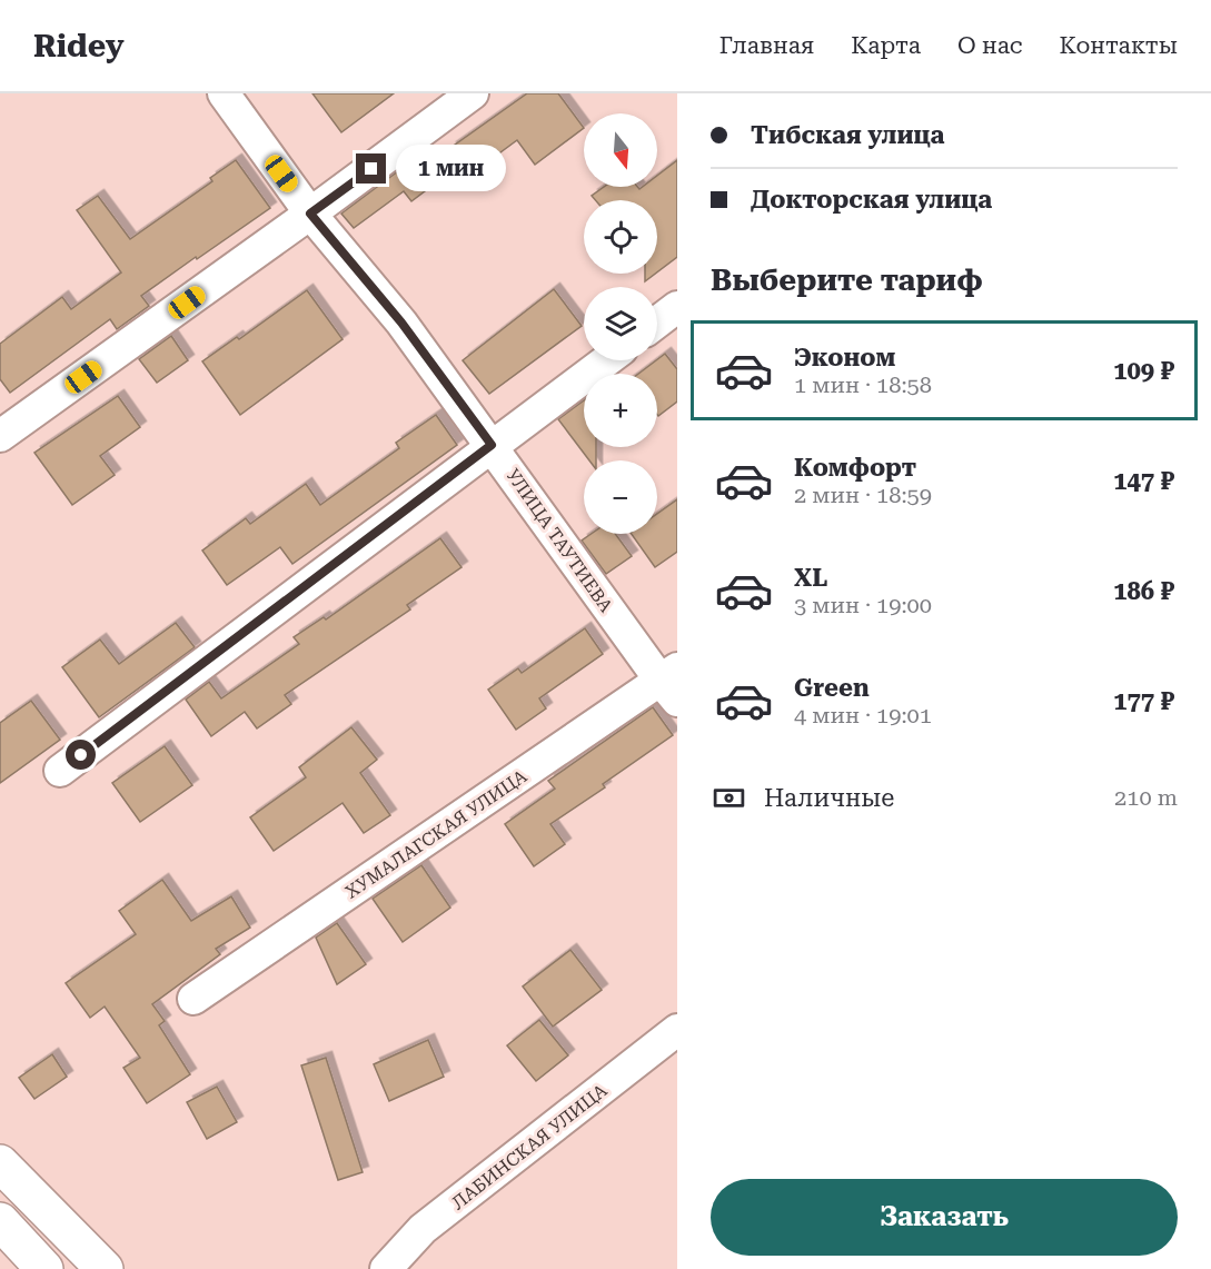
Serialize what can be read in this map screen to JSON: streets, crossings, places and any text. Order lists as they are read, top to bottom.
{
  "streets": {
    "street": ["УЛИЦА ТАУТИЕВА", "ХУМАЛАГСКАЯ УЛИЦА", "ЛАБИНСКАЯ УЛИЦА"]
  },
  "crossings": [
    ["УЛИЦА ТАУТИЕВА", "ХУМАЛАГСКАЯ УЛИЦА"]
  ],
  "north": "bottom",
  "page": {
    "header": "Ridey",
    "nav": [
      "Главная",
      "Карта",
      "О нас",
      "Контакты"
    ],
    "banner": ["Тибская улица", "Докторская улица"],
    "map_buttons": ["+", "−"],
    "bubble": "1 мин",
    "heading": "Выберите тариф",
    "list": [
      {
        "name": "Эконом",
        "note": "1 мин · 18:58",
        "value": "109 ₽"
      },
      {
        "name": "Комфорт",
        "note": "2 мин · 18:59",
        "value": "147 ₽"
      },
      {
        "name": "XL",
        "note": "3 мин · 19:00",
        "value": "186 ₽"
      },
      {
        "name": "Green",
        "note": "4 мин · 19:01",
        "value": "177 ₽"
      }
    ],
    "pay": ["Наличные", "210 m"],
    "buttons": "Заказать"
  }
}
